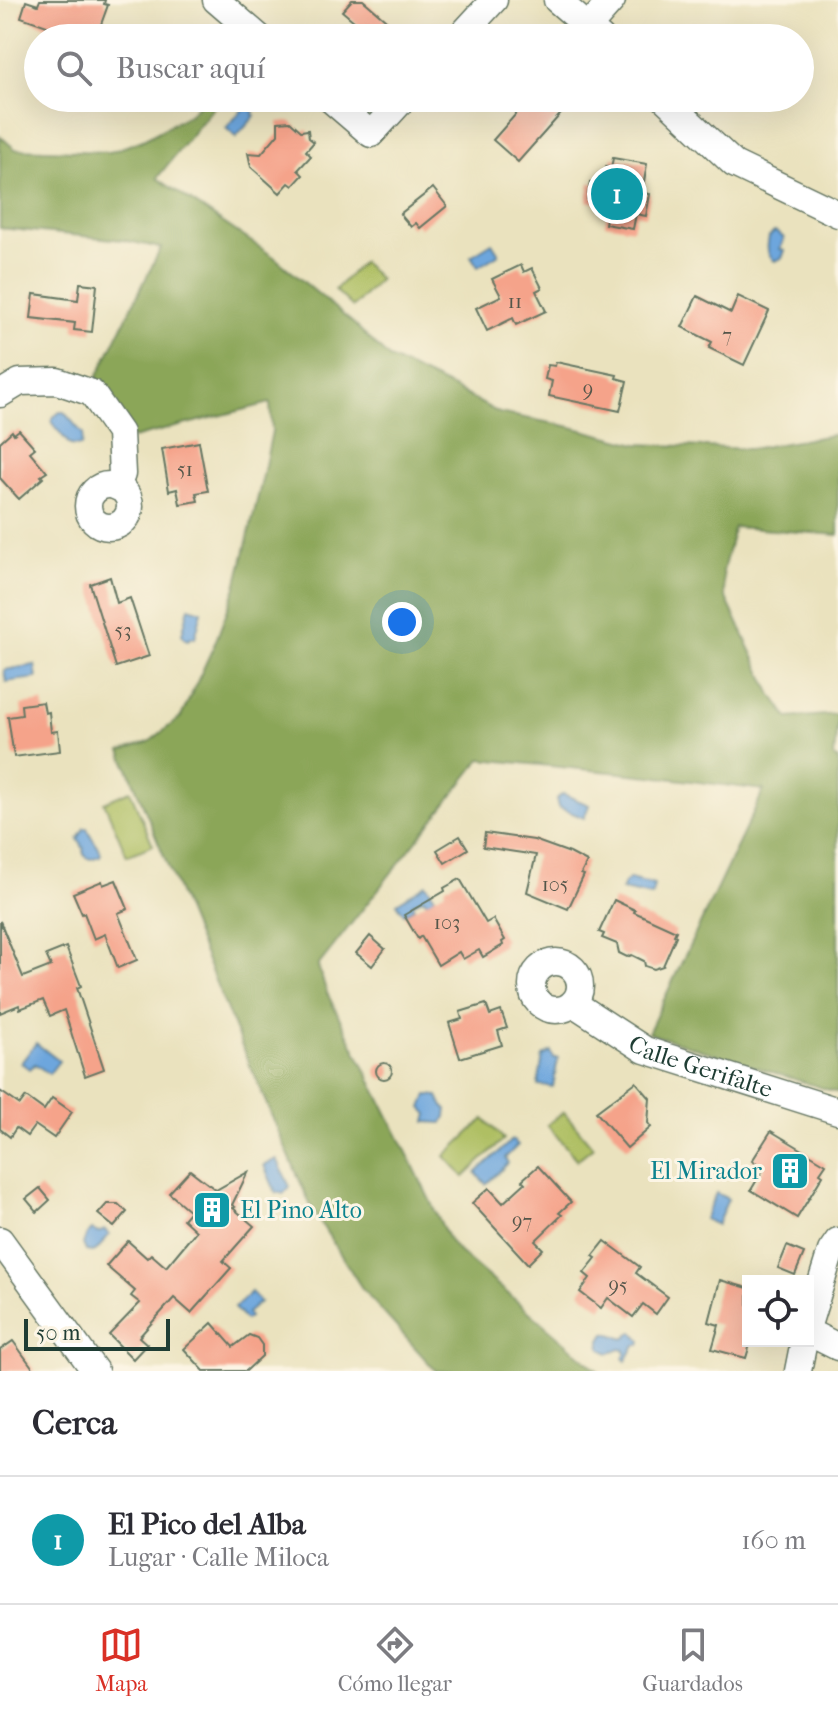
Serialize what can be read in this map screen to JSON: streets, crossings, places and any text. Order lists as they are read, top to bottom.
{
  "streets": {
    "street": ["Calle Gerifalte"]
  },
  "places": {
    "building": ["El Mirador", "El Pino Alto"]
  },
  "house_numbers": [
    "11",
    "7",
    "9",
    "51",
    "53",
    "105",
    "103",
    "97",
    "95"
  ],
  "scale_bar": "50 m",
  "page": {
    "search": "Buscar aquí",
    "pins": "1",
    "scale": "50 m",
    "heading": "Cerca",
    "list": [
      {
        "mark": "1",
        "name": "El Pico del Alba",
        "note": "Lugar · Calle Miloca",
        "value": "160 m"
      }
    ],
    "nav": ["Mapa", "Cómo llegar", "Guardados"]
  }
}
